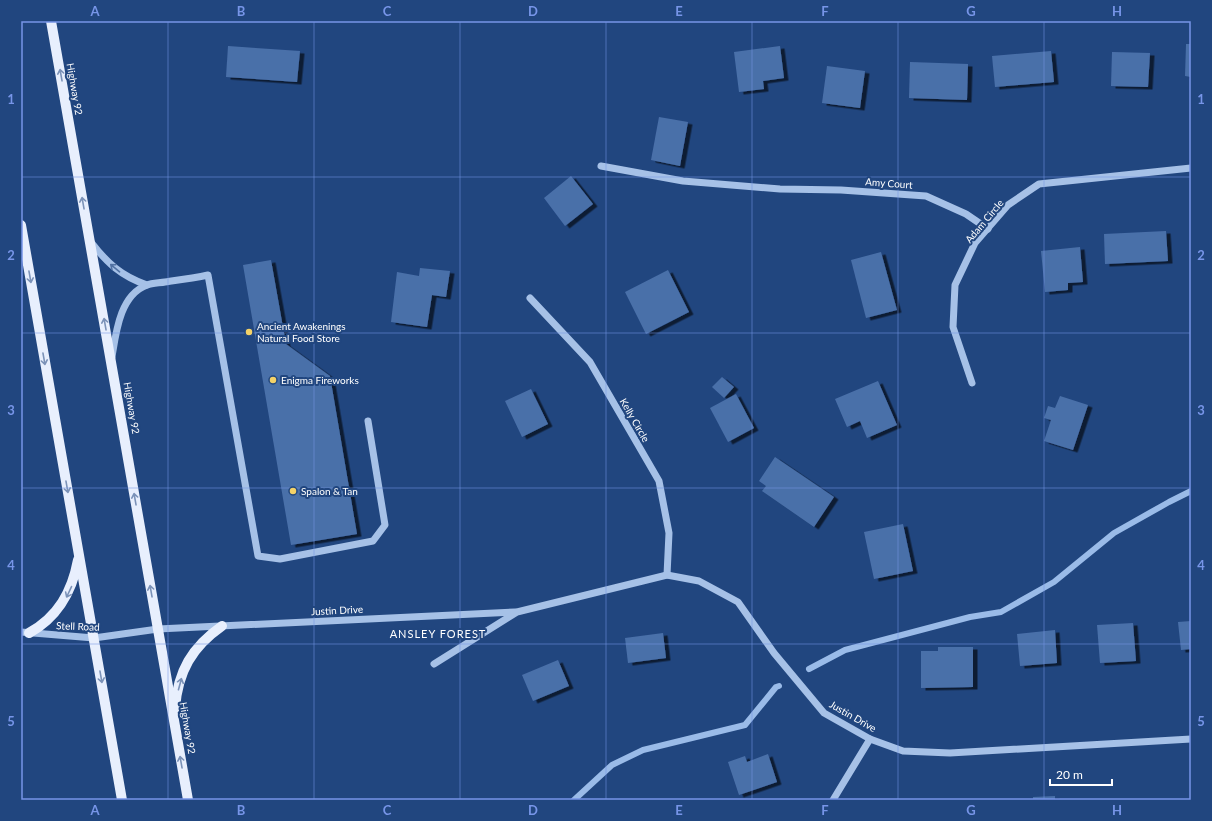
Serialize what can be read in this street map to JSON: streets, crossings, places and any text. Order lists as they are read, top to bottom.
{
  "streets": {
    "main road": ["Highway 92"],
    "street": [
      "Amy Court",
      "Adam Circle",
      "Kelly Circle",
      "Justin Drive",
      "Stell Road"
    ]
  },
  "crossings": [
    ["Highway 92", "Justin Drive"],
    ["Highway 92", "Stell Road"],
    ["Amy Court", "Adam Circle"],
    ["Kelly Circle", "Justin Drive"],
    ["Justin Drive", "Stell Road"]
  ],
  "districts": ["ANSLEY FOREST"],
  "places": ["Ancient Awakenings Natural Food Store", "Enigma Fireworks", "Spalon & Tan"],
  "scale_bar": "20 m",
  "grid": {
    "columns": [
      "A",
      "B",
      "C",
      "D",
      "E",
      "F",
      "G",
      "H"
    ],
    "rows": [
      "1",
      "2",
      "3",
      "4",
      "5"
    ]
  }
}
